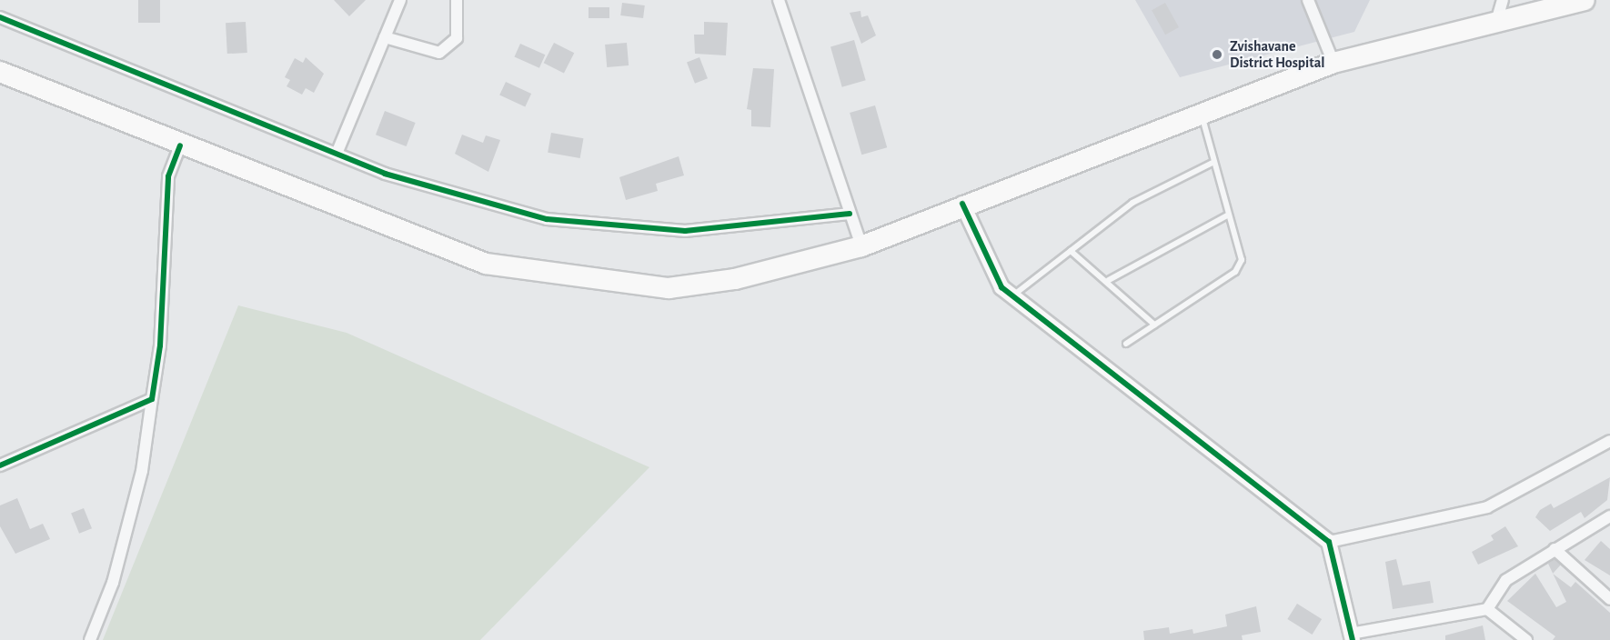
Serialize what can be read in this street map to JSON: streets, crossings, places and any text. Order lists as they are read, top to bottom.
{
  "places": ["Zvishavane District Hospital"]
}
